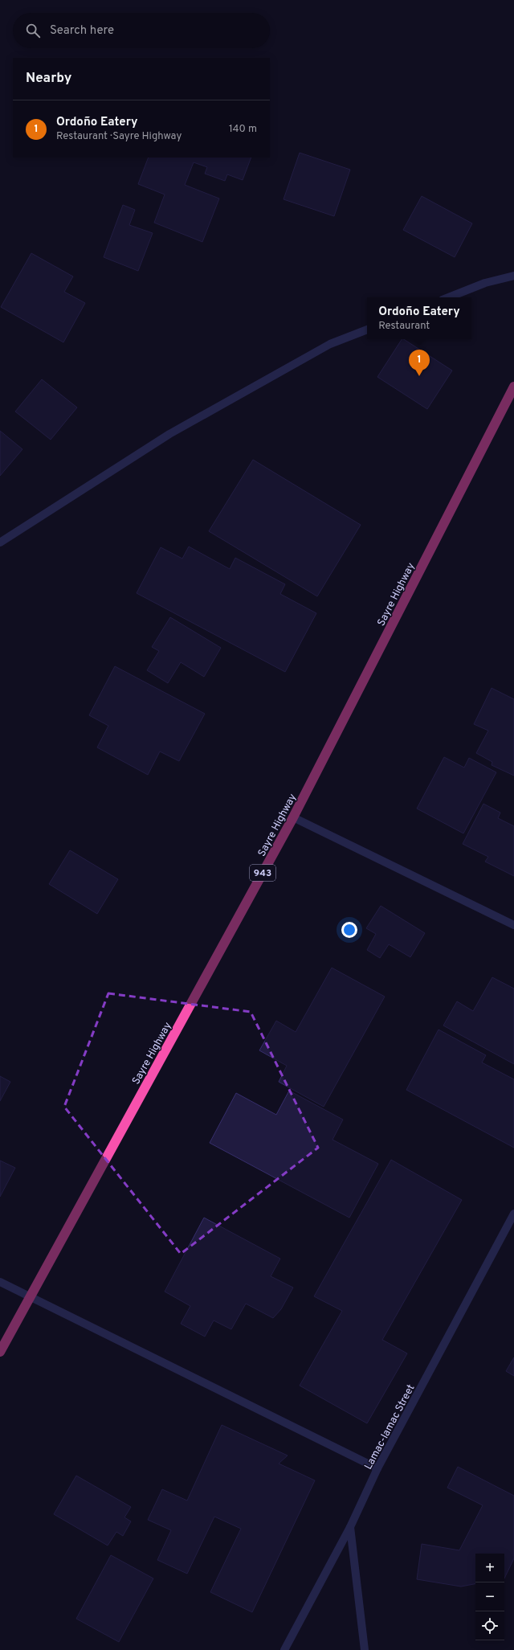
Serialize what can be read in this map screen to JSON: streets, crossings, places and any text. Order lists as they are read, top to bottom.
{
  "streets": {
    "highway": ["Sayre Highway", "943"],
    "street": ["Lamac-lamac Street"]
  },
  "page": {
    "search": "Search here",
    "heading": "Nearby",
    "list": [
      {
        "mark": "1",
        "name": "Ordoño Eatery",
        "note": "Restaurant · Sayre Highway",
        "value": "140 m"
      }
    ],
    "popup": ["Ordoño Eatery", "Restaurant"],
    "pins": "1",
    "map_buttons": ["+", "−"]
  }
}
